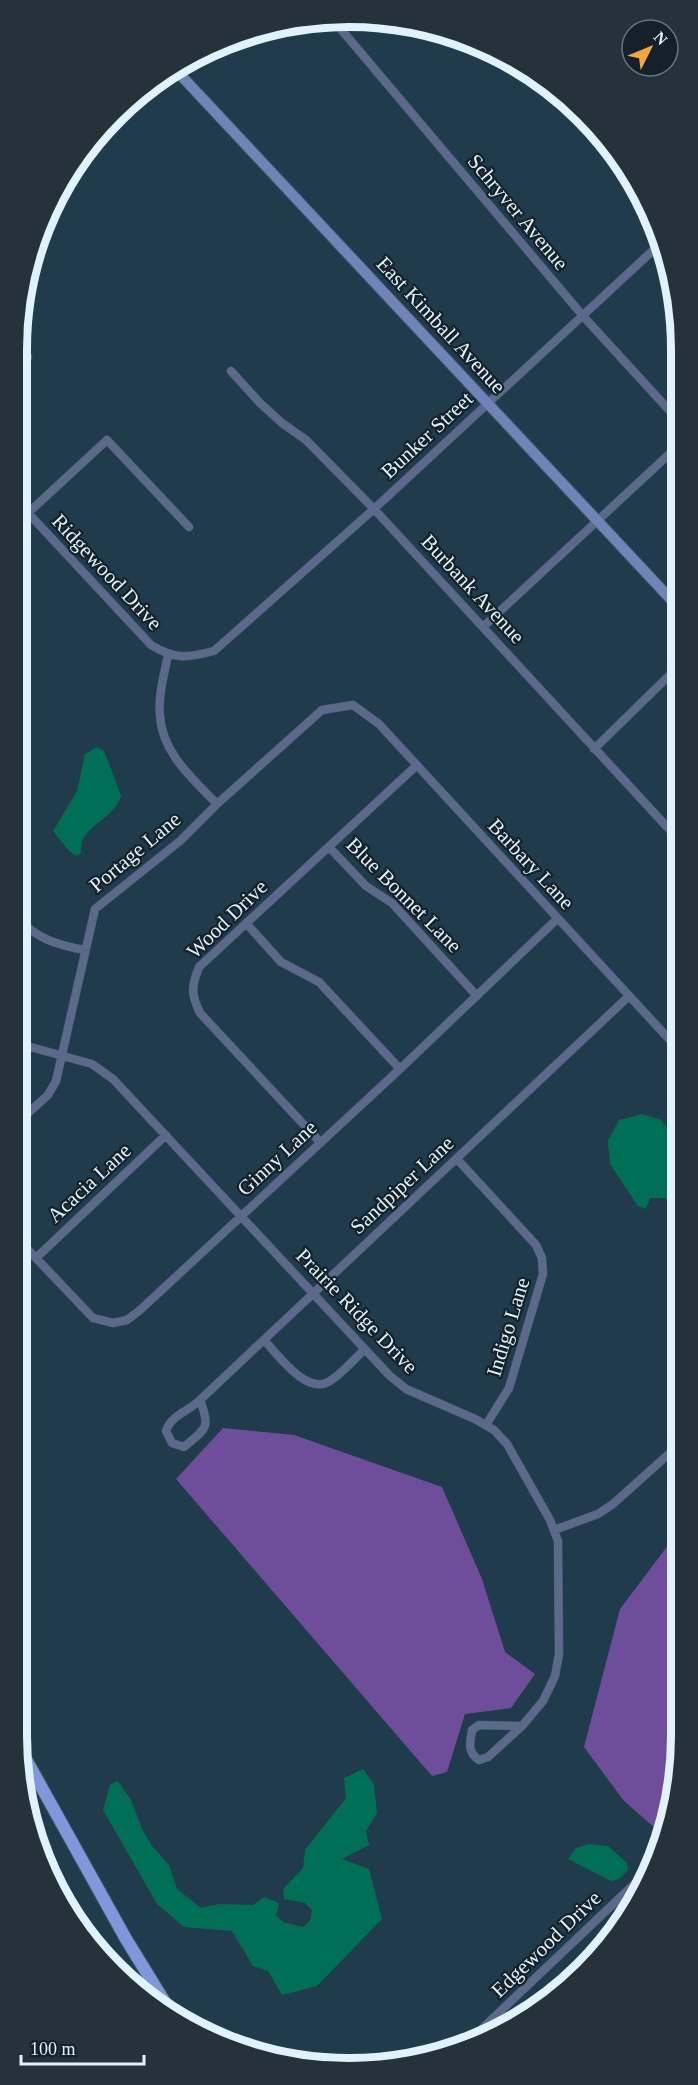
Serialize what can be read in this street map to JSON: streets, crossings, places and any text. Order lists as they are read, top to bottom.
{
  "streets": {
    "street": [
      "Schryver Avenue",
      "East Kimball Avenue",
      "Bunker Street",
      "Ridgewood Drive",
      "Burbank Avenue",
      "Portage Lane",
      "Barbary Lane",
      "Blue Bonnet Lane",
      "Wood Drive",
      "Ginny Lane",
      "Acacia Lane",
      "Sandpiper Lane",
      "Prairie Ridge Drive",
      "Indigo Lane",
      "Edgewood Drive"
    ]
  },
  "crossings": [
    ["Schryver Avenue", "Bunker Street"],
    ["East Kimball Avenue", "Bunker Street"],
    ["Bunker Street", "Ridgewood Drive"],
    ["Bunker Street", "Burbank Avenue"],
    ["Portage Lane", "Barbary Lane"],
    ["Portage Lane", "Prairie Ridge Drive"],
    ["Barbary Lane", "Wood Drive"],
    ["Barbary Lane", "Ginny Lane"],
    ["Barbary Lane", "Sandpiper Lane"],
    ["Blue Bonnet Lane", "Wood Drive"],
    ["Blue Bonnet Lane", "Ginny Lane"],
    ["Wood Drive", "Ginny Lane"],
    ["Ginny Lane", "Acacia Lane"],
    ["Ginny Lane", "Prairie Ridge Drive"],
    ["Acacia Lane", "Prairie Ridge Drive"],
    ["Sandpiper Lane", "Prairie Ridge Drive"],
    ["Sandpiper Lane", "Indigo Lane"],
    ["Prairie Ridge Drive", "Indigo Lane"]
  ],
  "scale_bar": "100 m",
  "north": "top right"
}
